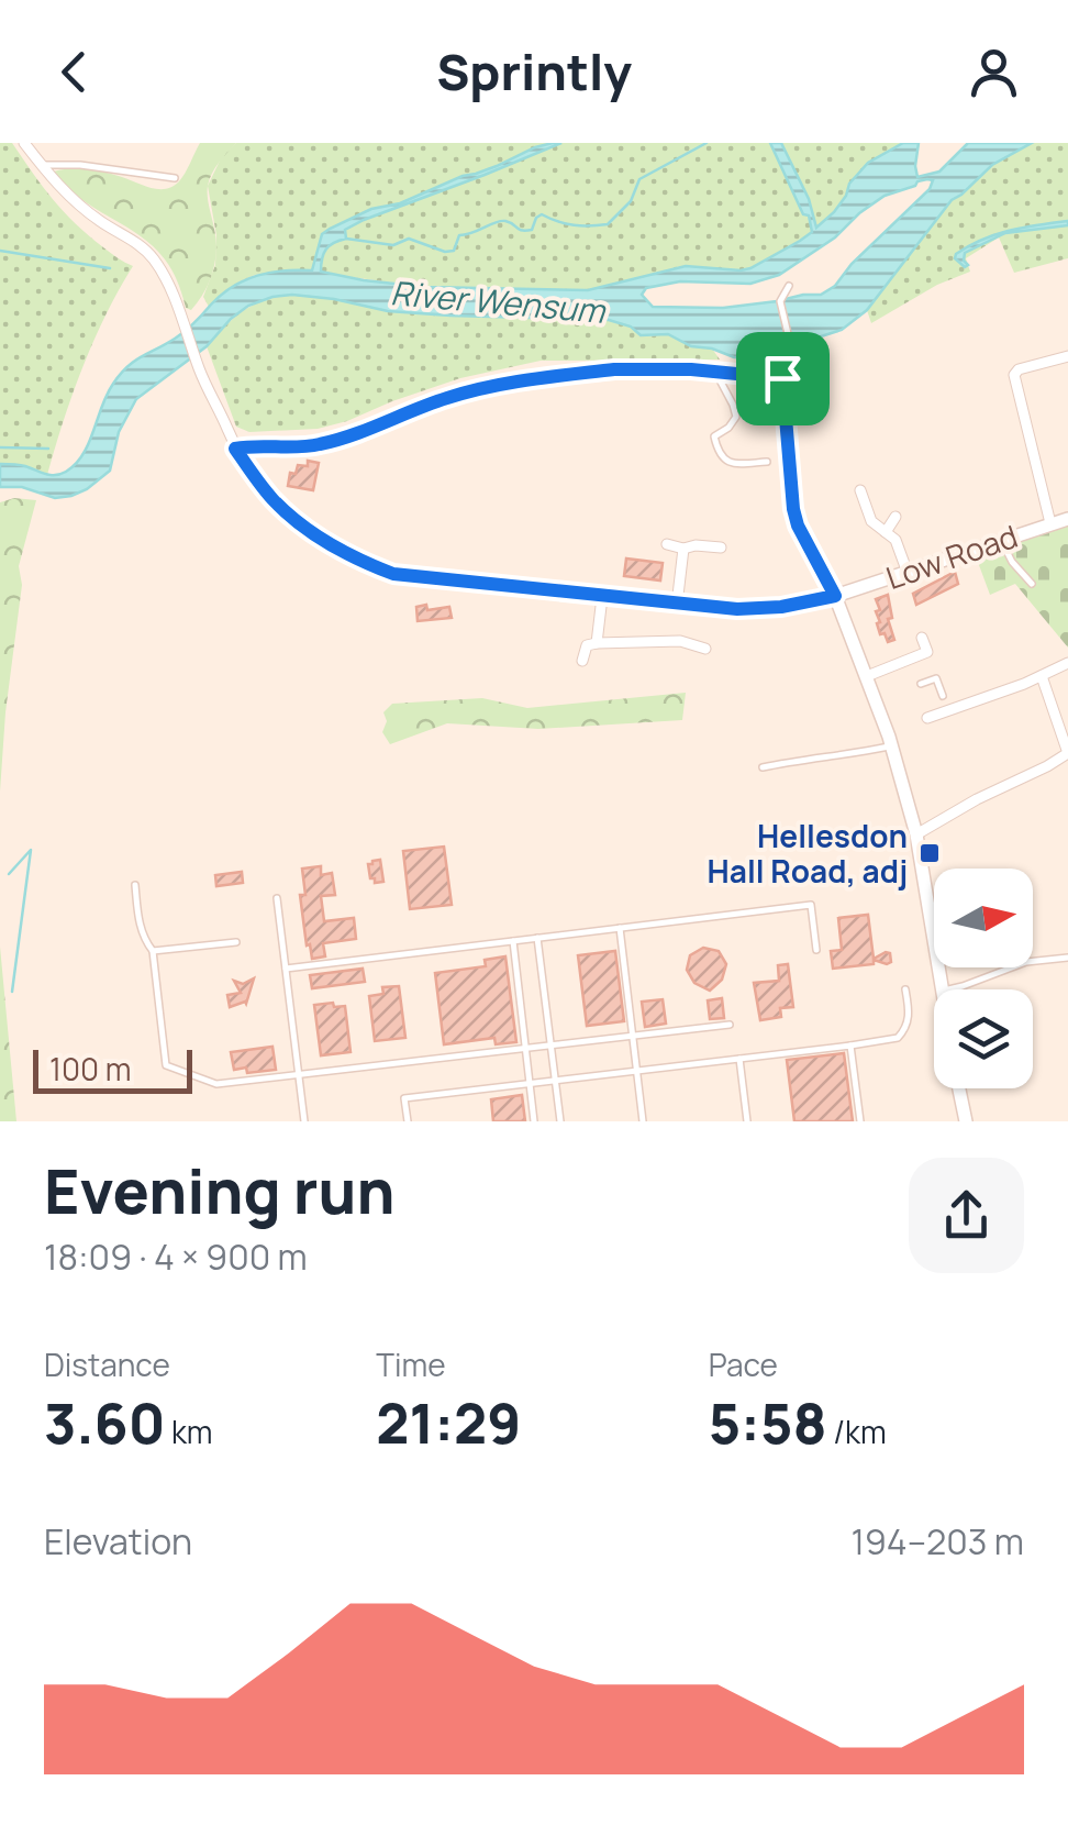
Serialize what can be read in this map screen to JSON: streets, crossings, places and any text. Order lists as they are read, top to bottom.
{
  "streets": {
    "street": ["Low Road"]
  },
  "water": ["River Wensum"],
  "places": {
    "transit": ["Hellesdon Hall Road, adj"]
  },
  "scale_bar": "100 m",
  "north": "right",
  "page": {
    "header": "Sprintly",
    "scale": "100 m",
    "heading": ["Evening run", "18:09 · 4 × 900 m"],
    "stats": [
      ["Distance", "3.60 km"],
      ["Time", "21:29"],
      ["Pace", "5:58 /km"]
    ],
    "chart": ["Elevation", "194–203 m"]
  }
}
